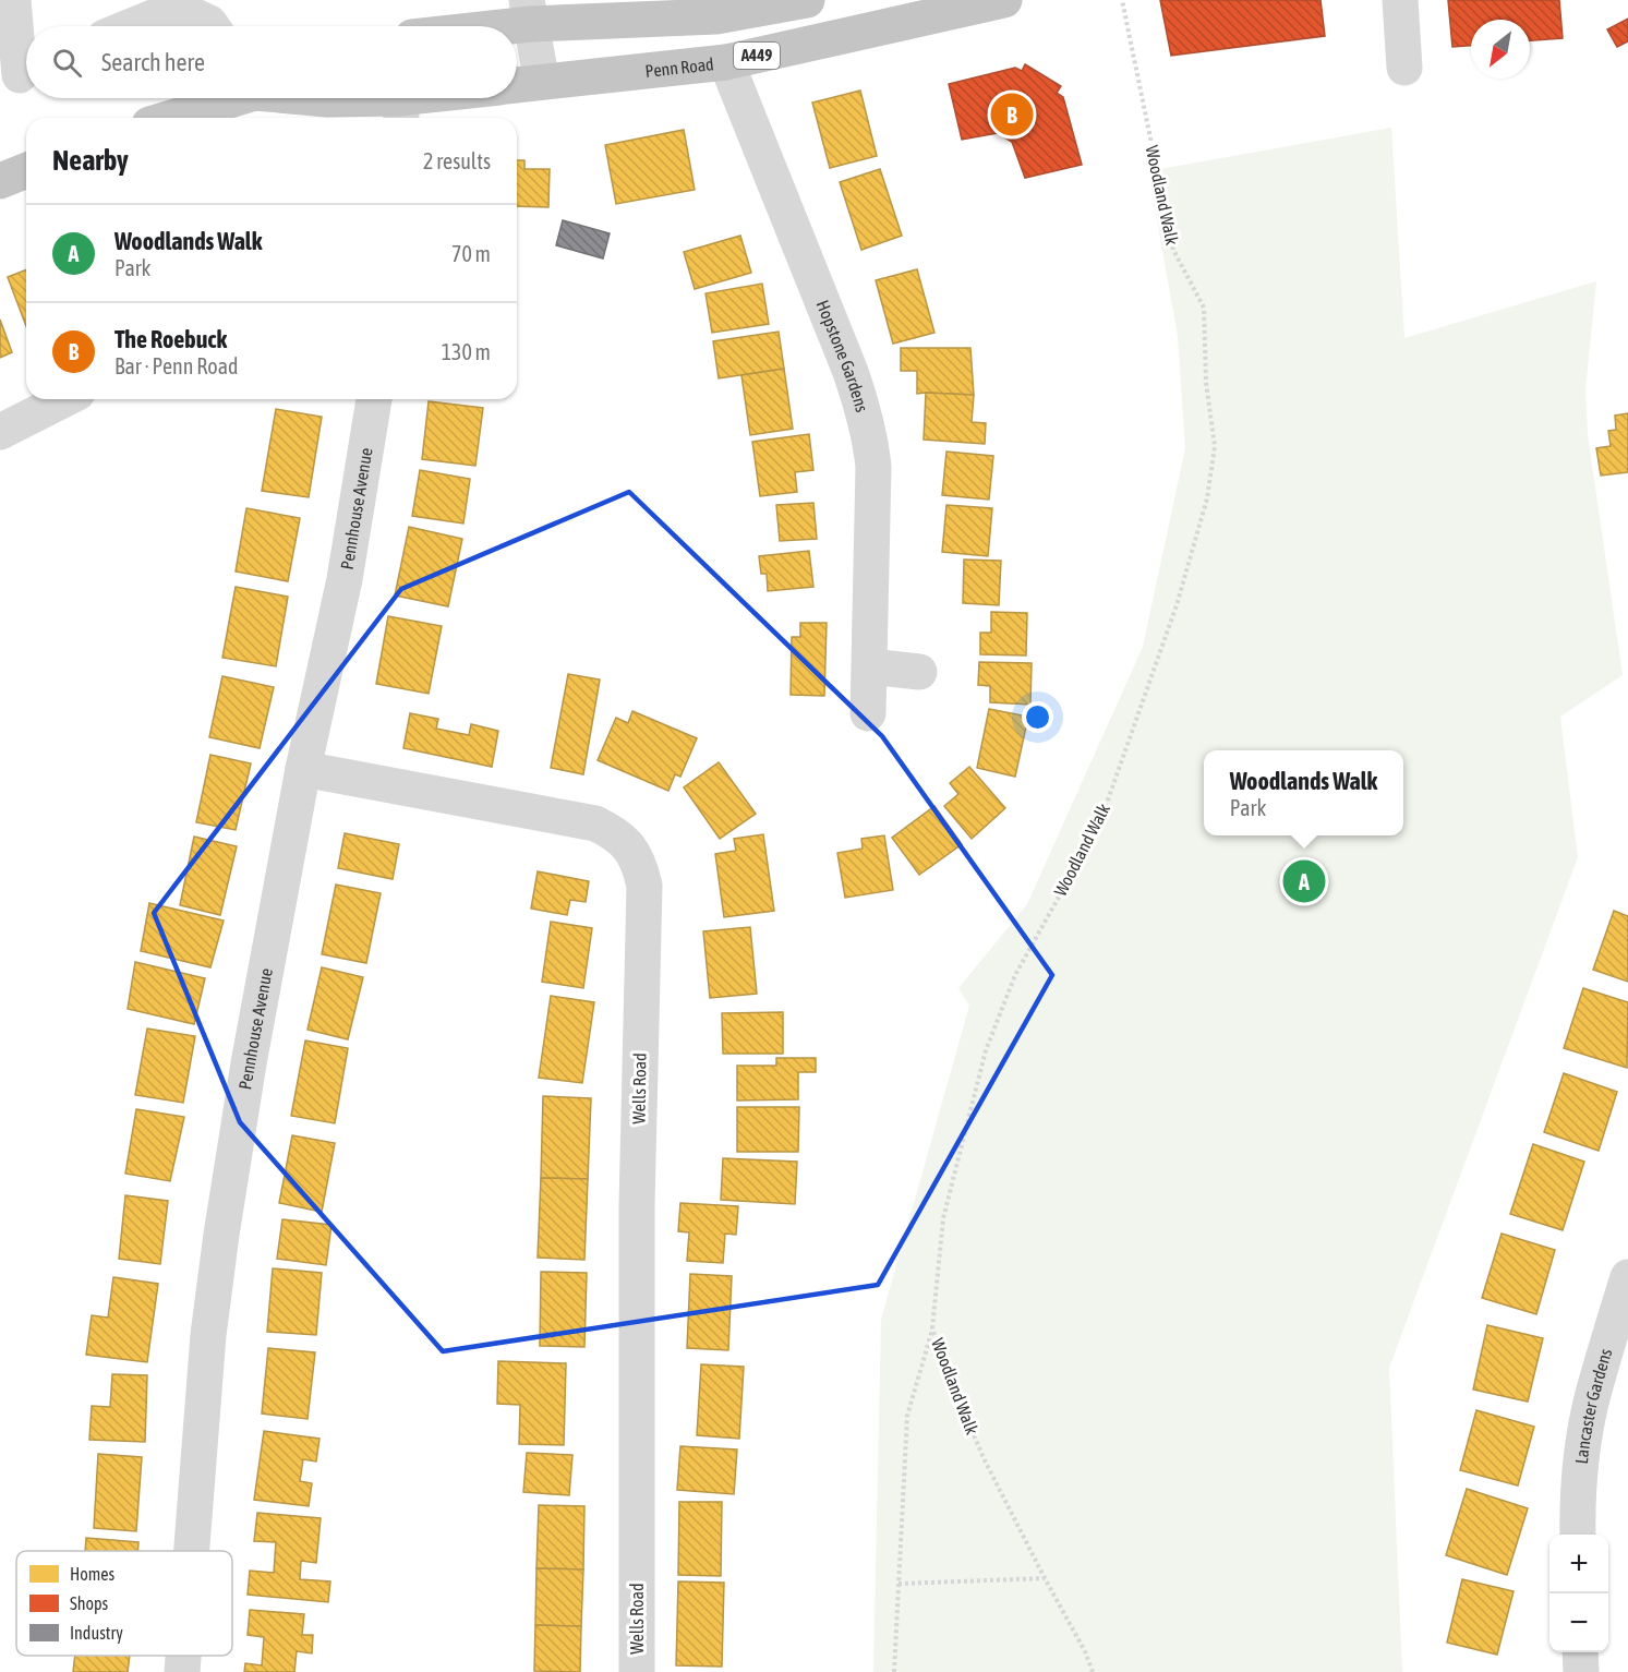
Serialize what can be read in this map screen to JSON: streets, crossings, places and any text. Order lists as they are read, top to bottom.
{
  "streets": {
    "highway": ["A449", "Penn Road"],
    "street": [
      "Hopstone Gardens",
      "Pennhouse Avenue",
      "Wells Road",
      "Lancaster Gardens"
    ],
    "path": ["Woodland Walk"]
  },
  "crossings": [
    ["Penn Road", "Hopstone Gardens"],
    ["Pennhouse Avenue", "Wells Road"]
  ],
  "legend": ["Homes", "Shops", "Industry"],
  "north": "bottom left",
  "page": {
    "search": "Search here",
    "pins": ["B", "A"],
    "heading": ["Nearby", "2 results"],
    "list": [
      {
        "mark": "A",
        "name": "Woodlands Walk",
        "note": "Park",
        "value": "70 m"
      },
      {
        "mark": "B",
        "name": "The Roebuck",
        "note": "Bar · Penn Road",
        "value": "130 m"
      }
    ],
    "popup": ["Woodlands Walk", "Park"],
    "map_buttons": ["+", "−"]
  }
}
